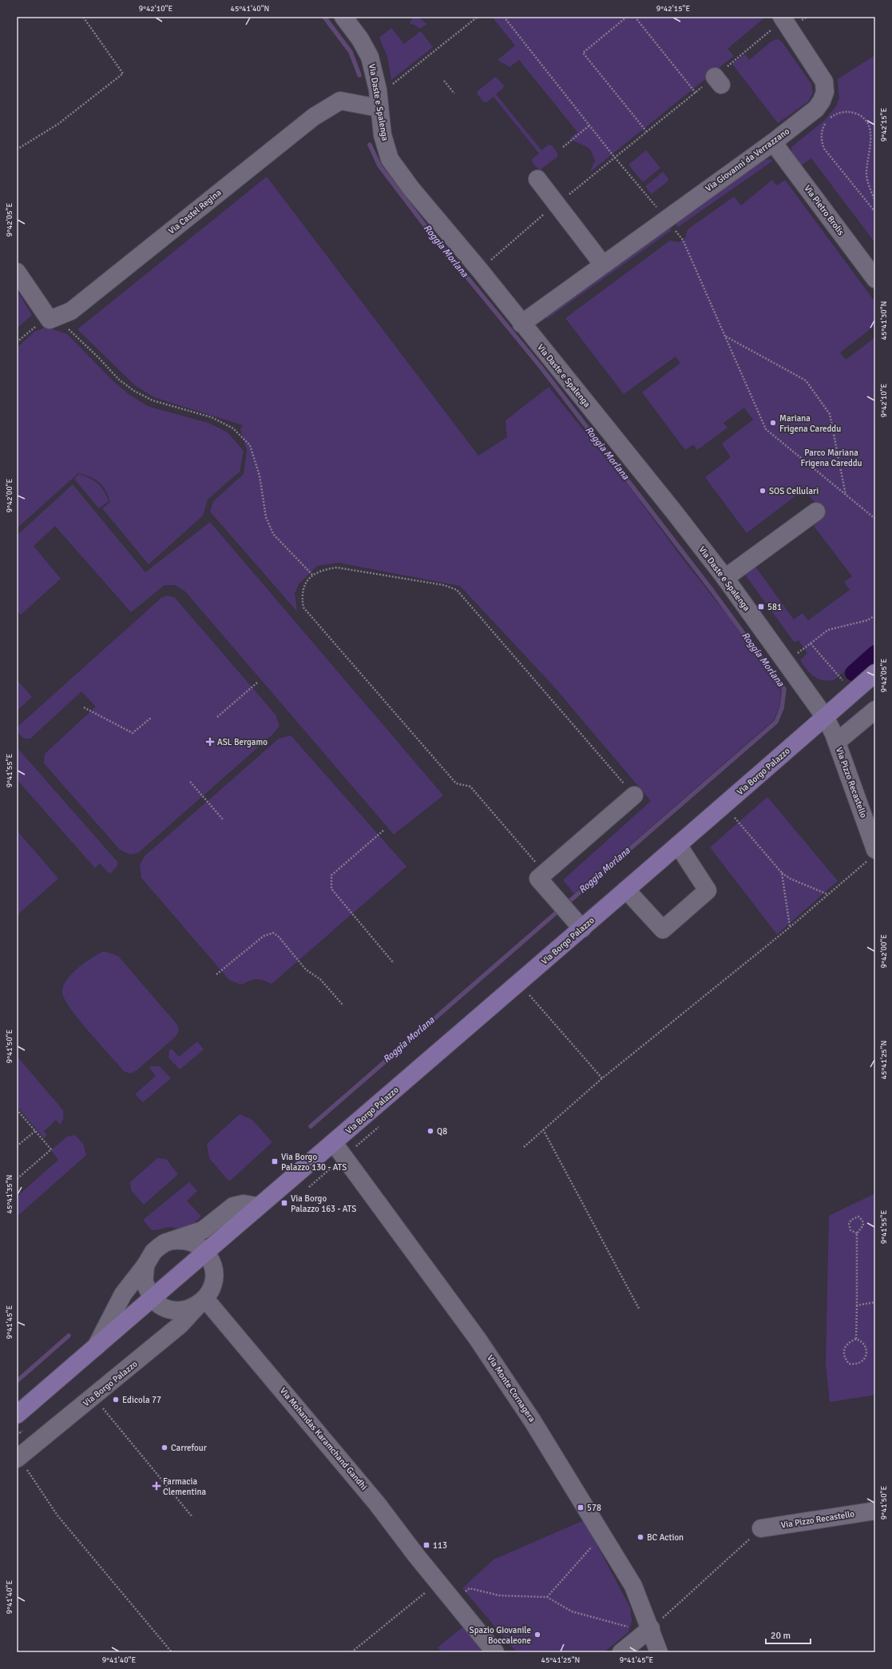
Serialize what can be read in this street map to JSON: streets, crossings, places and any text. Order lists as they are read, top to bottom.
{
  "streets": {
    "main road": ["Via Borgo Palazzo"],
    "street": [
      "Via Daste e Spalenga",
      "Via Giovanni da Verrazzano",
      "Via Pietro Brolis",
      "Via Castel Regina",
      "Via Pizzo Recastello",
      "Via Monte Cornagera",
      "Via Mohandas Karamchand Gandhi"
    ]
  },
  "crossings": [
    ["Via Daste e Spalenga", "Via Giovanni da Verrazzano"],
    ["Via Daste e Spalenga", "Via Castel Regina"],
    ["Via Daste e Spalenga", "Via Borgo Palazzo"],
    ["Via Daste e Spalenga", "Via Pizzo Recastello"],
    ["Via Giovanni da Verrazzano", "Via Pietro Brolis"],
    ["Via Borgo Palazzo", "Via Pizzo Recastello"],
    ["Via Borgo Palazzo", "Via Monte Cornagera"],
    ["Via Borgo Palazzo", "Via Mohandas Karamchand Gandhi"]
  ],
  "water": ["Roggia Morlana"],
  "parks": ["Parco Mariana Frigena Careddu"],
  "places": {
    "other": [
      "Mariana Frigena Careddu",
      "SOS Cellulari",
      "Q8",
      "Edicola 77",
      "Carrefour",
      "BC Action",
      "Spazio Giovanile Boccaleone"
    ],
    "transit": [
      "581",
      "Via Borgo Palazzo 130 - ATS",
      "Via Borgo Palazzo 163 - ATS",
      "578",
      "113"
    ],
    "health": ["ASL Bergamo", "Farmacia Clementina"]
  },
  "scale_bar": "20 m",
  "coordinates": [
    "9°42'10\"E",
    "45°41'40\"N",
    "9°42'15\"E",
    "9°42'05\"E",
    "45°41'30\"N",
    "9°42'00\"E",
    "9°41'55\"E",
    "9°41'50\"E",
    "45°41'25\"N",
    "45°41'35\"N",
    "9°41'45\"E",
    "9°41'40\"E"
  ]
}
